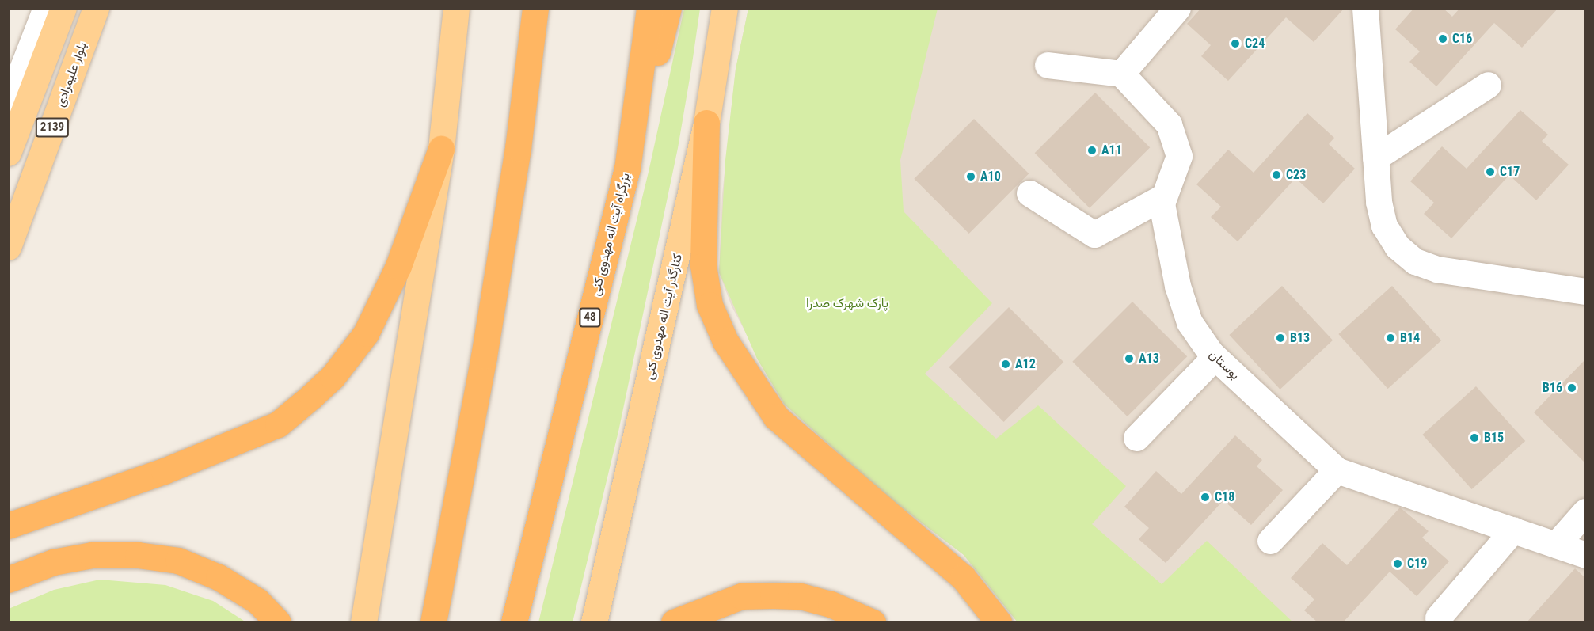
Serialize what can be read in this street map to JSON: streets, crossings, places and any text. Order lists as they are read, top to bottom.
{
  "streets": {
    "highway": ["بزرگراه آیت اله مهدوی کنی", "48"],
    "main road": ["بلوار علیمرادی", "2139", "کنارگذر آیت اله مهدوی کنی"],
    "street": ["بوستان"]
  },
  "parks": ["پارک شهرک صدرا"],
  "places": [
    "C16",
    "C24",
    "A11",
    "C17",
    "C23",
    "A10",
    "B13",
    "B14",
    "A13",
    "A12",
    "B16",
    "B15",
    "C18",
    "C19"
  ]
}
